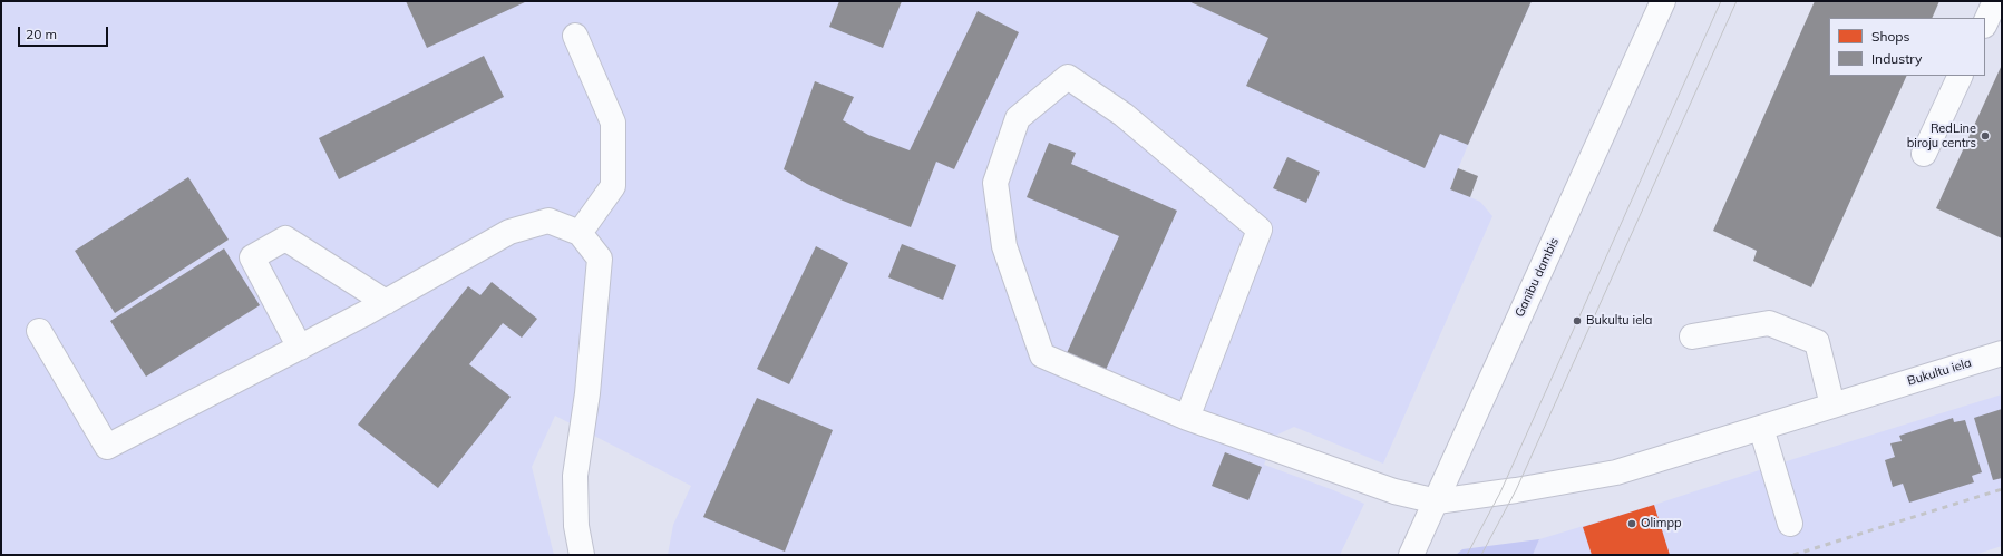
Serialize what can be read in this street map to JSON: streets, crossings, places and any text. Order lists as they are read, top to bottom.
{
  "streets": {
    "street": ["Ganību dambis", "Bukultu iela"]
  },
  "crossings": [
    ["Ganību dambis", "Bukultu iela"]
  ],
  "places": ["RedLine biroju centrs", "Bukultu iela", "Olimpp"],
  "legend": ["Shops", "Industry"],
  "scale_bar": "20 m"
}
